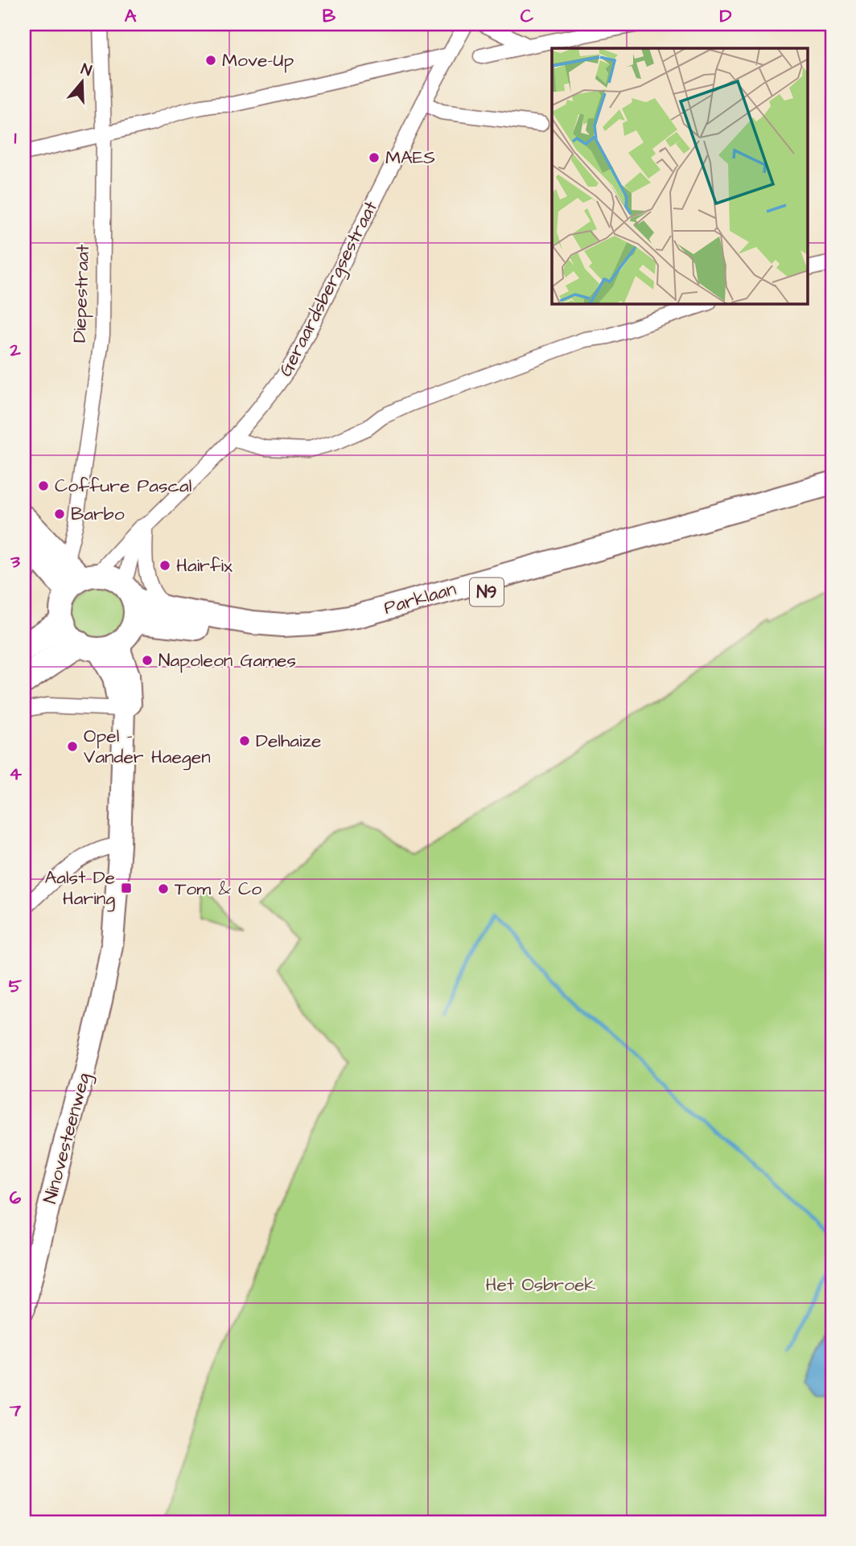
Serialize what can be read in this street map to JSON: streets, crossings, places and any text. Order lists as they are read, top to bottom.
{
  "streets": {
    "main road": ["N9", "Parklaan", "Ninovesteenweg"],
    "street": ["Geraardsbergsestraat", "Diepestraat"]
  },
  "crossings": [
    ["Geraardsbergsestraat", "Parklaan"]
  ],
  "parks": ["Het Osbroek"],
  "places": {
    "other": [
      "Move-Up",
      "MAES",
      "Coffure Pascal",
      "Barbo",
      "Hairfix",
      "Napoleon Games",
      "Delhaize",
      "Opel - Vander Haegen",
      "Tom & Co"
    ],
    "transit": ["Aalst De Haring"]
  },
  "north": "top",
  "grid": {
    "columns": [
      "A",
      "B",
      "C",
      "D"
    ],
    "rows": [
      "1",
      "2",
      "3",
      "4",
      "5",
      "6",
      "7"
    ]
  }
}
